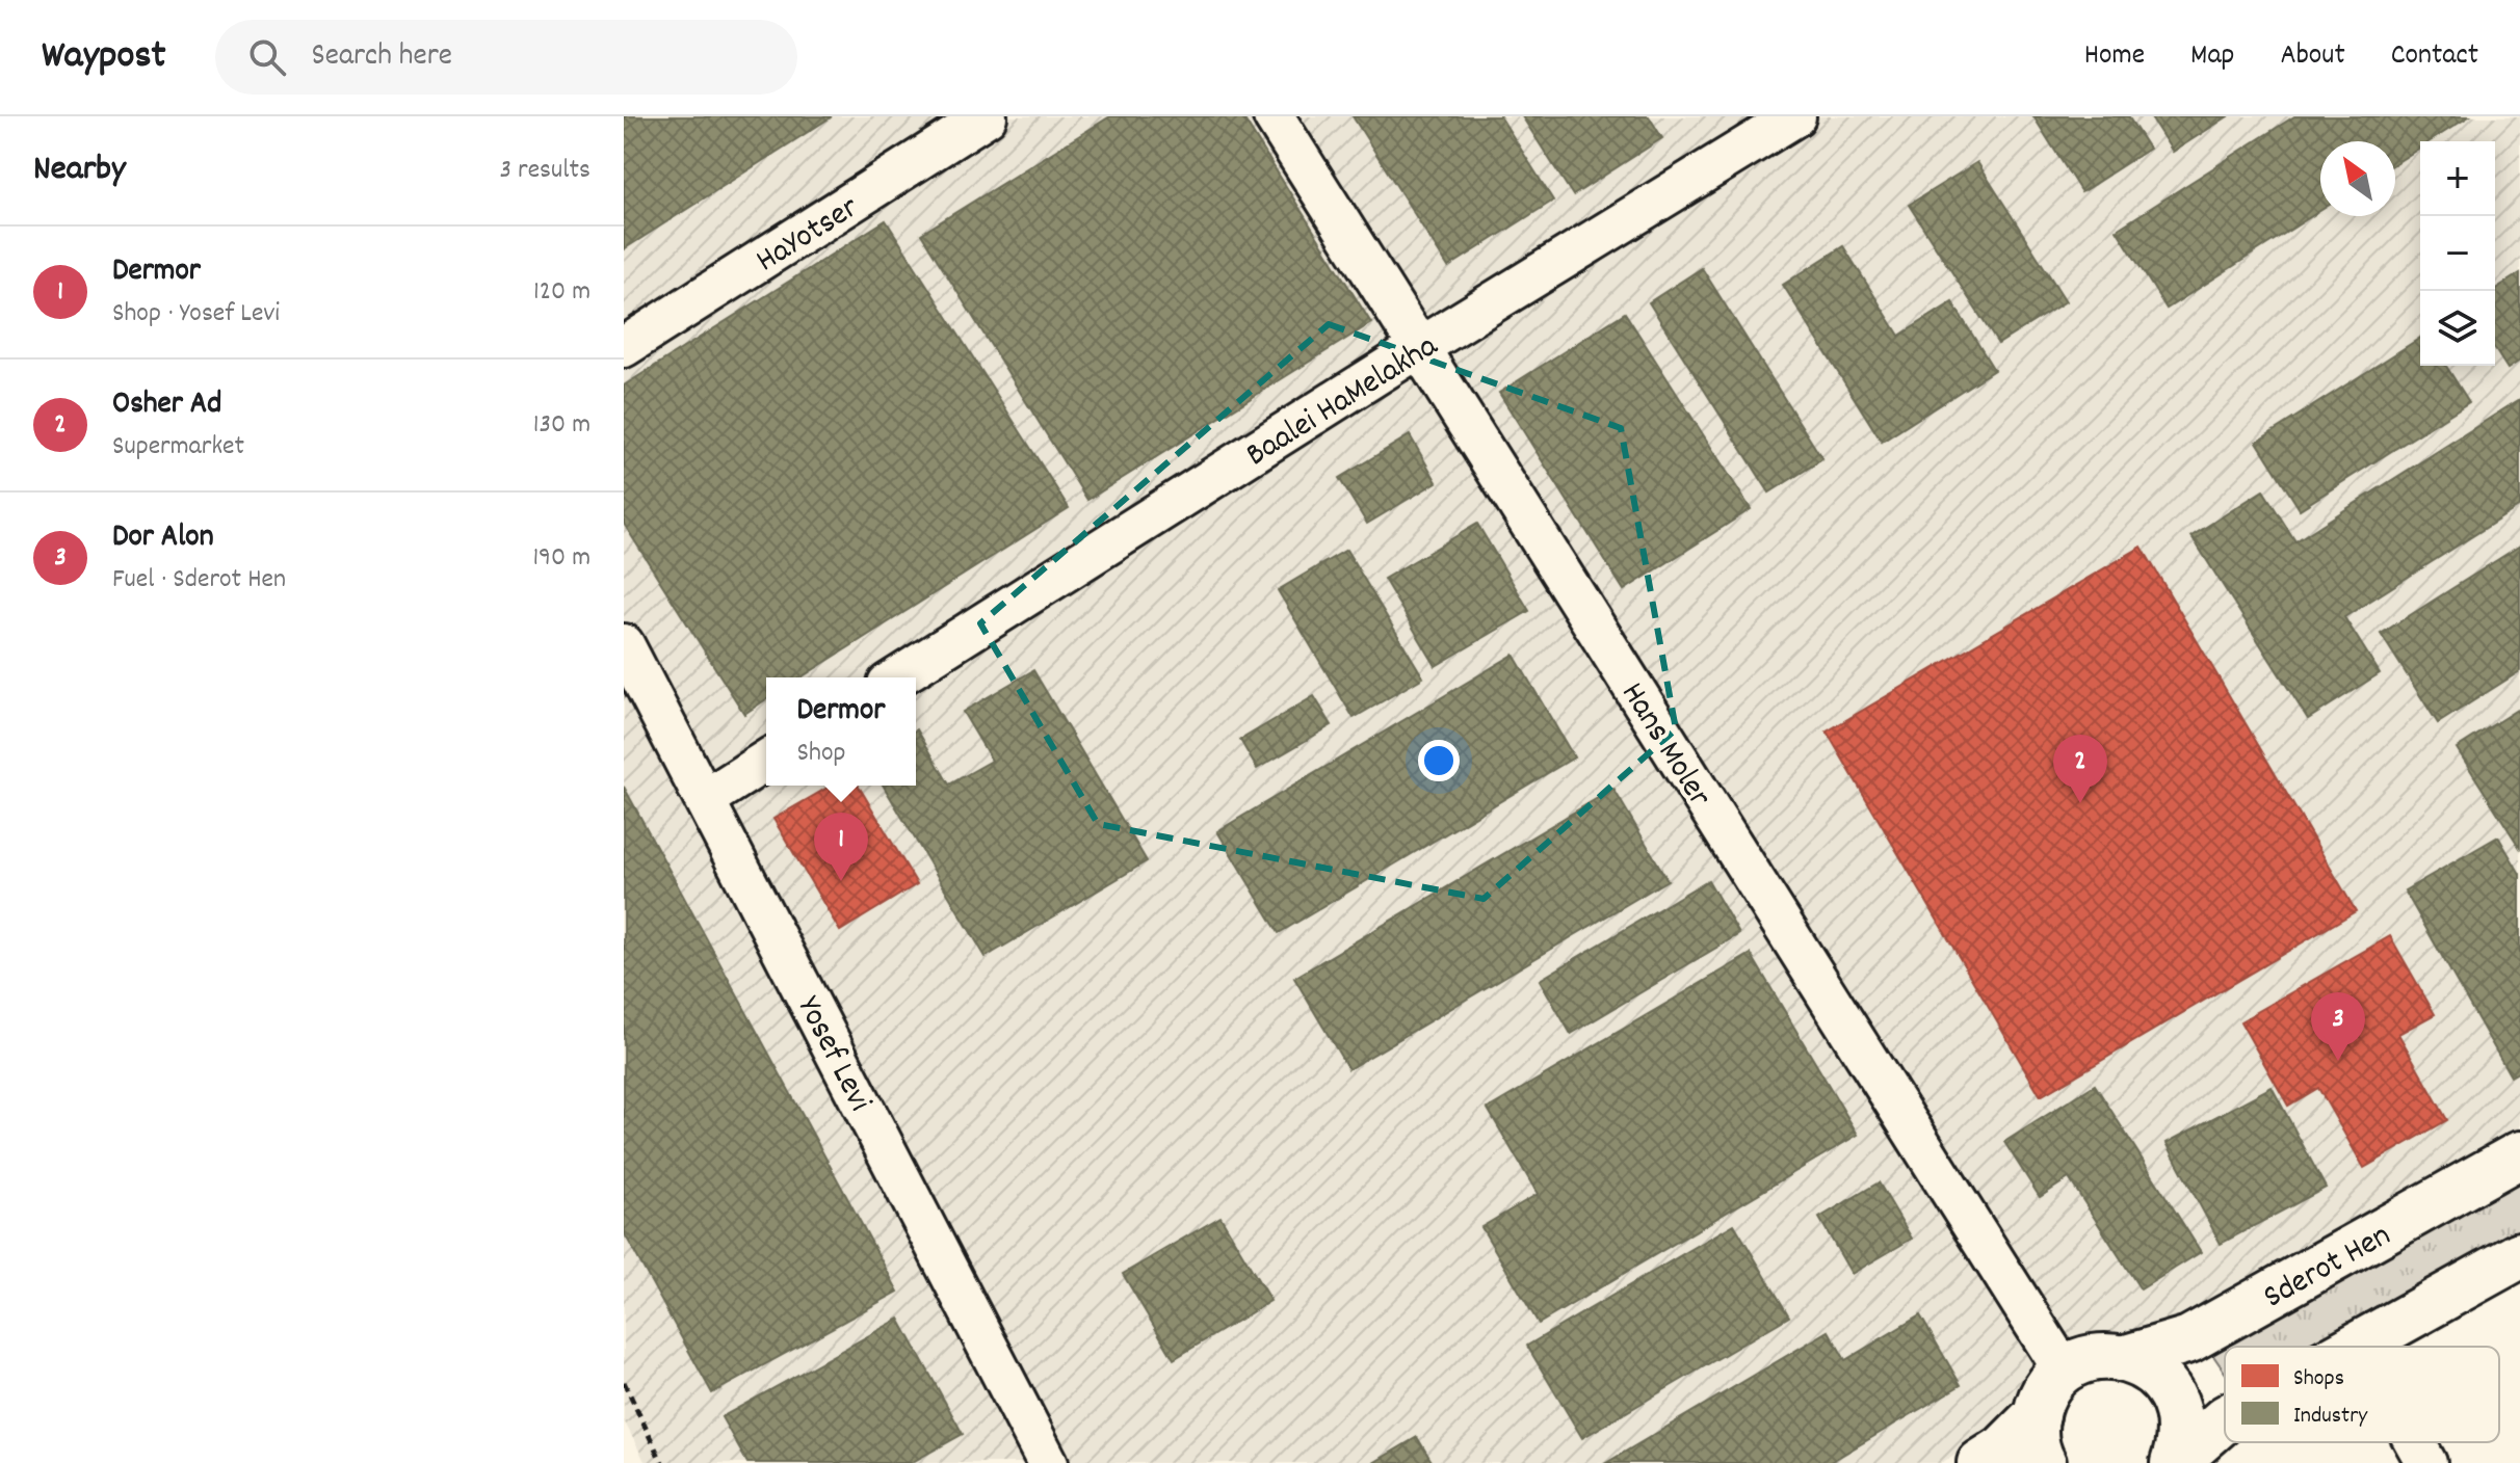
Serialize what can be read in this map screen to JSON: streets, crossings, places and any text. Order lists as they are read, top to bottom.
{
  "streets": {
    "street": [
      "HaYotser",
      "Baalei HaMelakha",
      "Hans Moler",
      "Yosef Levi",
      "Sderot Hen"
    ]
  },
  "crossings": [
    ["Baalei HaMelakha", "Hans Moler"],
    ["Hans Moler", "Sderot Hen"]
  ],
  "legend": ["Shops", "Industry"],
  "north": "top left",
  "page": {
    "header": "Waypost",
    "search": "Search here",
    "nav": [
      "Home",
      "Map",
      "About",
      "Contact"
    ],
    "heading": ["Nearby", "3 results"],
    "map_buttons": ["+", "−"],
    "list": [
      {
        "mark": "1",
        "name": "Dermor",
        "note": "Shop · Yosef Levi",
        "value": "120 m"
      },
      {
        "mark": "2",
        "name": "Osher Ad",
        "note": "Supermarket",
        "value": "130 m"
      },
      {
        "mark": "3",
        "name": "Dor Alon",
        "note": "Fuel · Sderot Hen",
        "value": "190 m"
      }
    ],
    "popup": ["Dermor", "Shop"],
    "pins": ["2", "1", "3"]
  }
}
